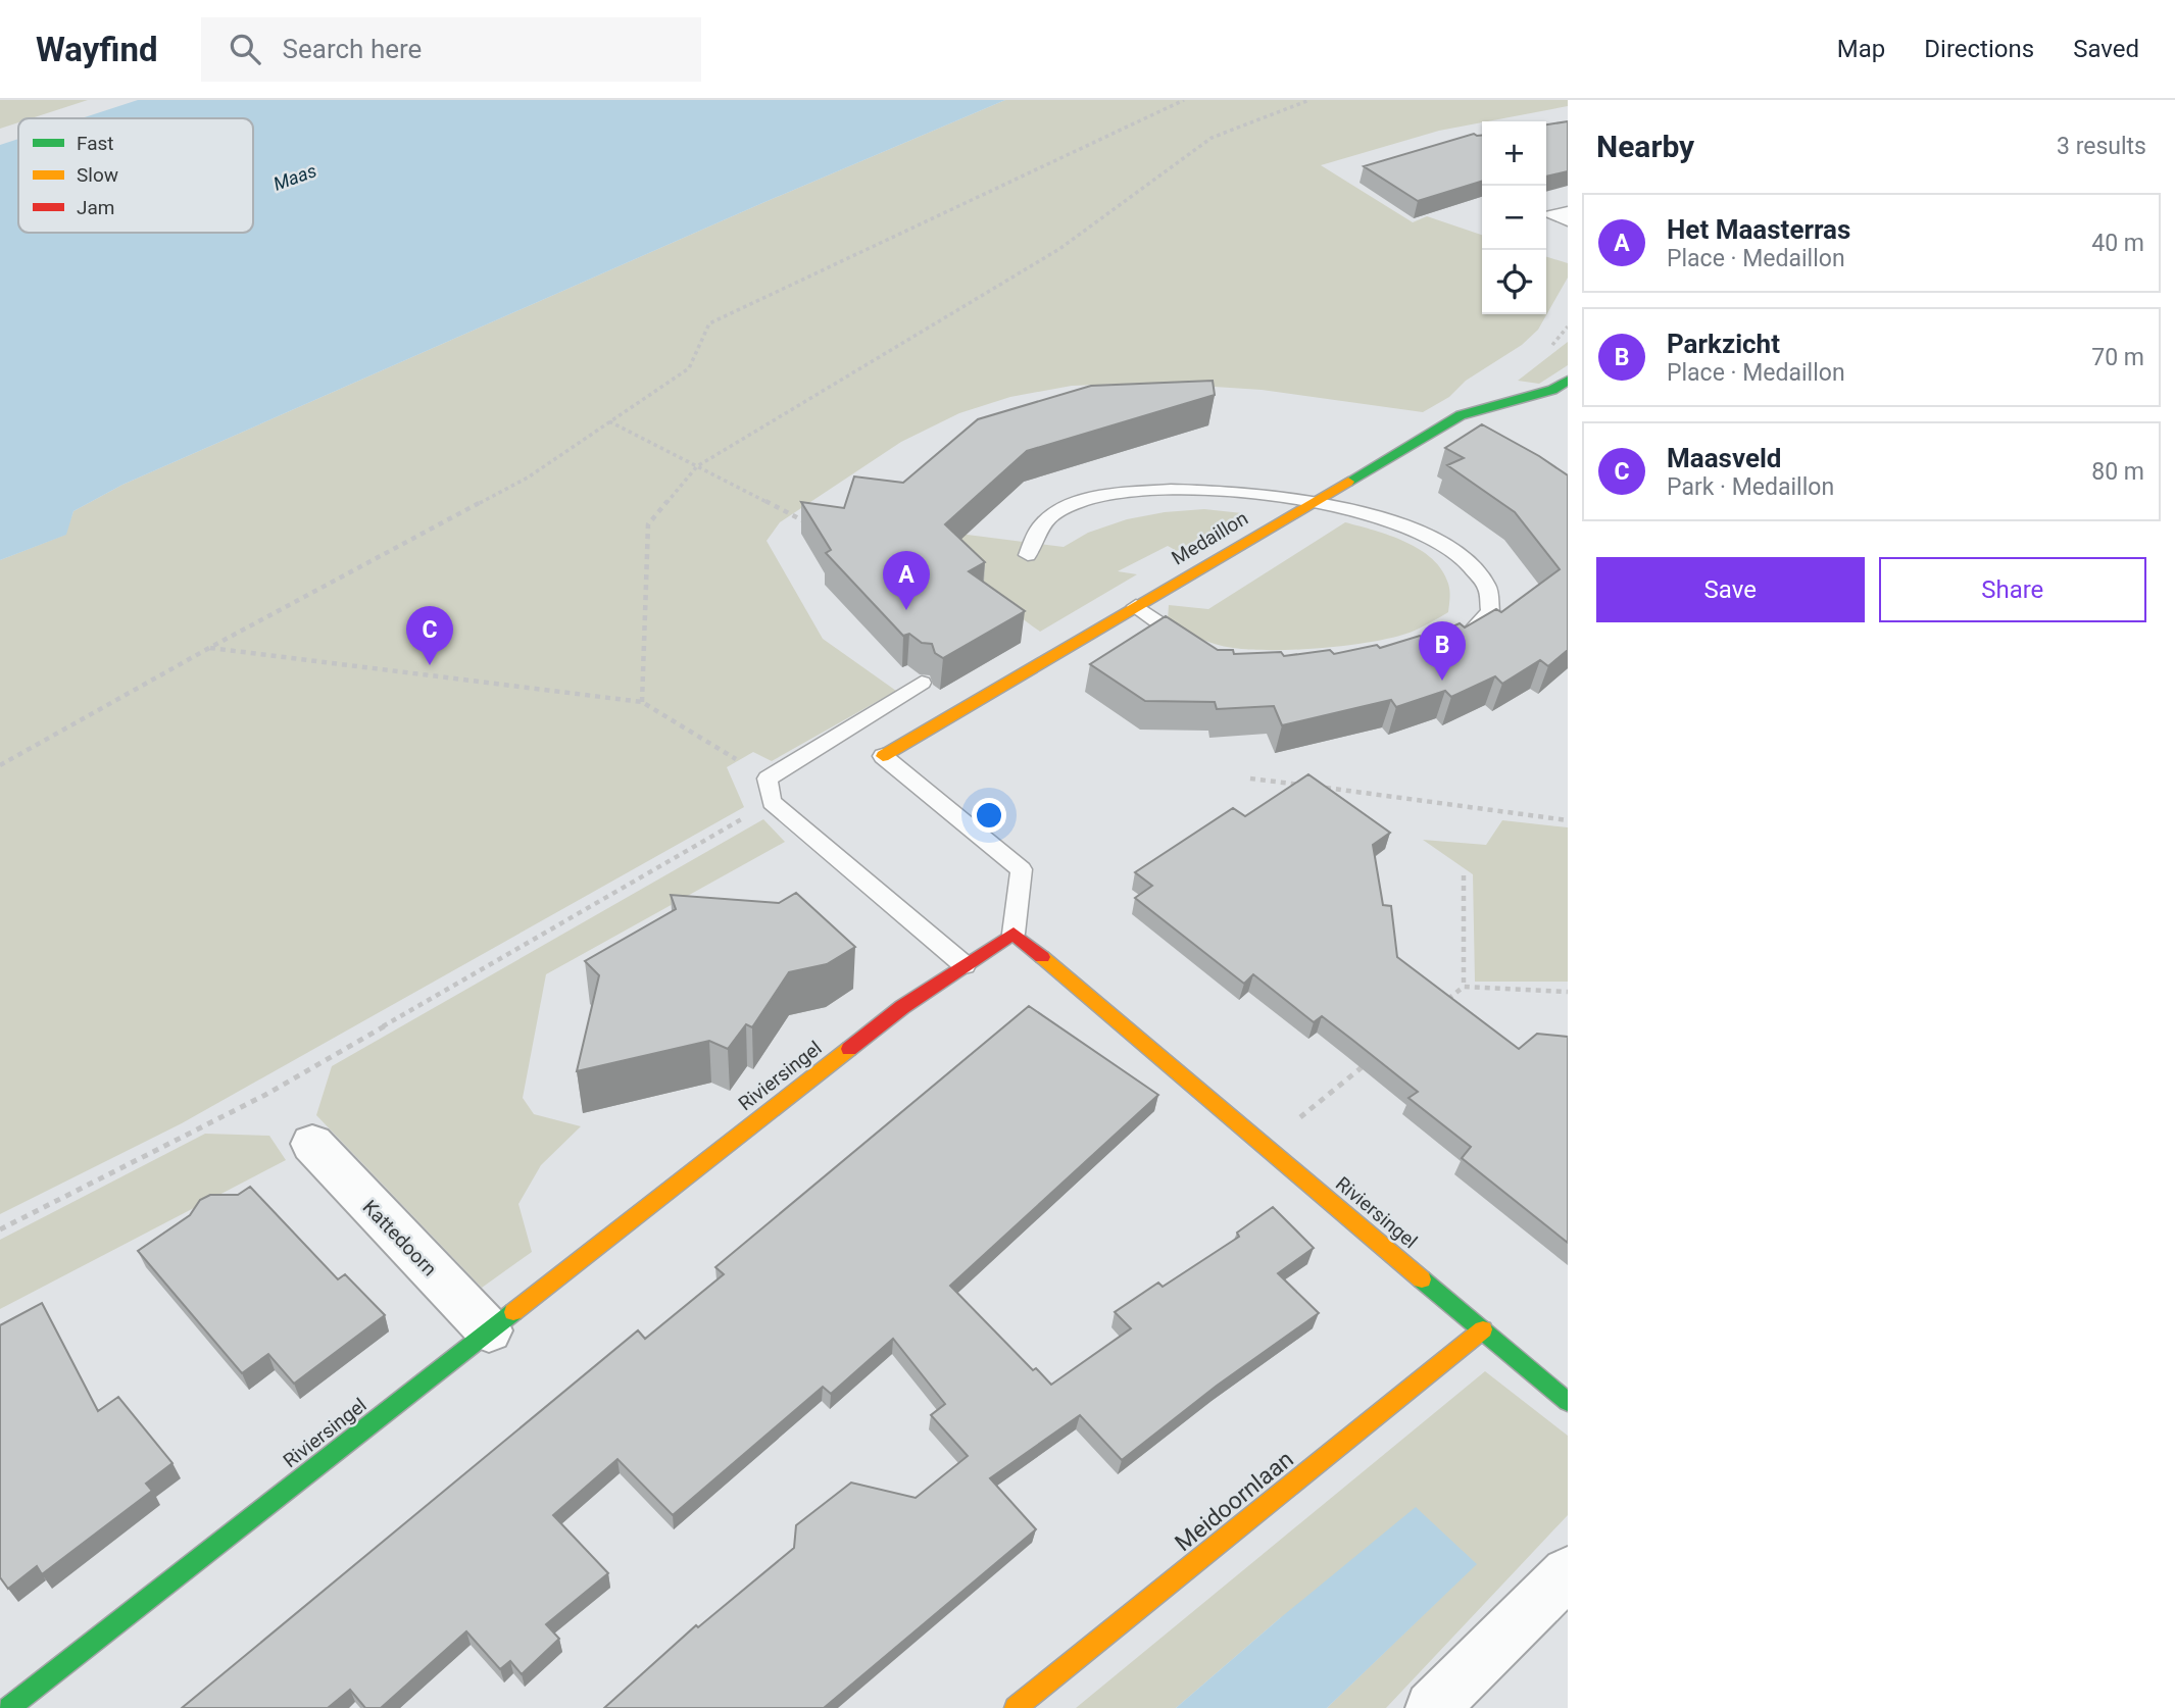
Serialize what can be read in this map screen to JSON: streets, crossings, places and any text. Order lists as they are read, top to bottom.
{
  "streets": {
    "street": [
      "Medaillon",
      "Riviersingel",
      "Kattedoorn",
      "Meidoornlaan"
    ]
  },
  "crossings": [
    ["Riviersingel", "Kattedoorn"],
    ["Riviersingel", "Meidoornlaan"]
  ],
  "water": ["Maas"],
  "legend": ["Fast", "Slow", "Jam"],
  "page": {
    "header": "Wayfind",
    "search": "Search here",
    "nav": ["Map", "Directions", "Saved"],
    "heading": ["Nearby", "3 results"],
    "map_buttons": ["+", "−"],
    "list": [
      {
        "mark": "A",
        "name": "Het Maasterras",
        "note": "Place · Medaillon",
        "value": "40 m"
      },
      {
        "mark": "B",
        "name": "Parkzicht",
        "note": "Place · Medaillon",
        "value": "70 m"
      },
      {
        "mark": "C",
        "name": "Maasveld",
        "note": "Park · Medaillon",
        "value": "80 m"
      }
    ],
    "buttons": ["Save", "Share"],
    "pins": ["A", "C", "B"]
  }
}
